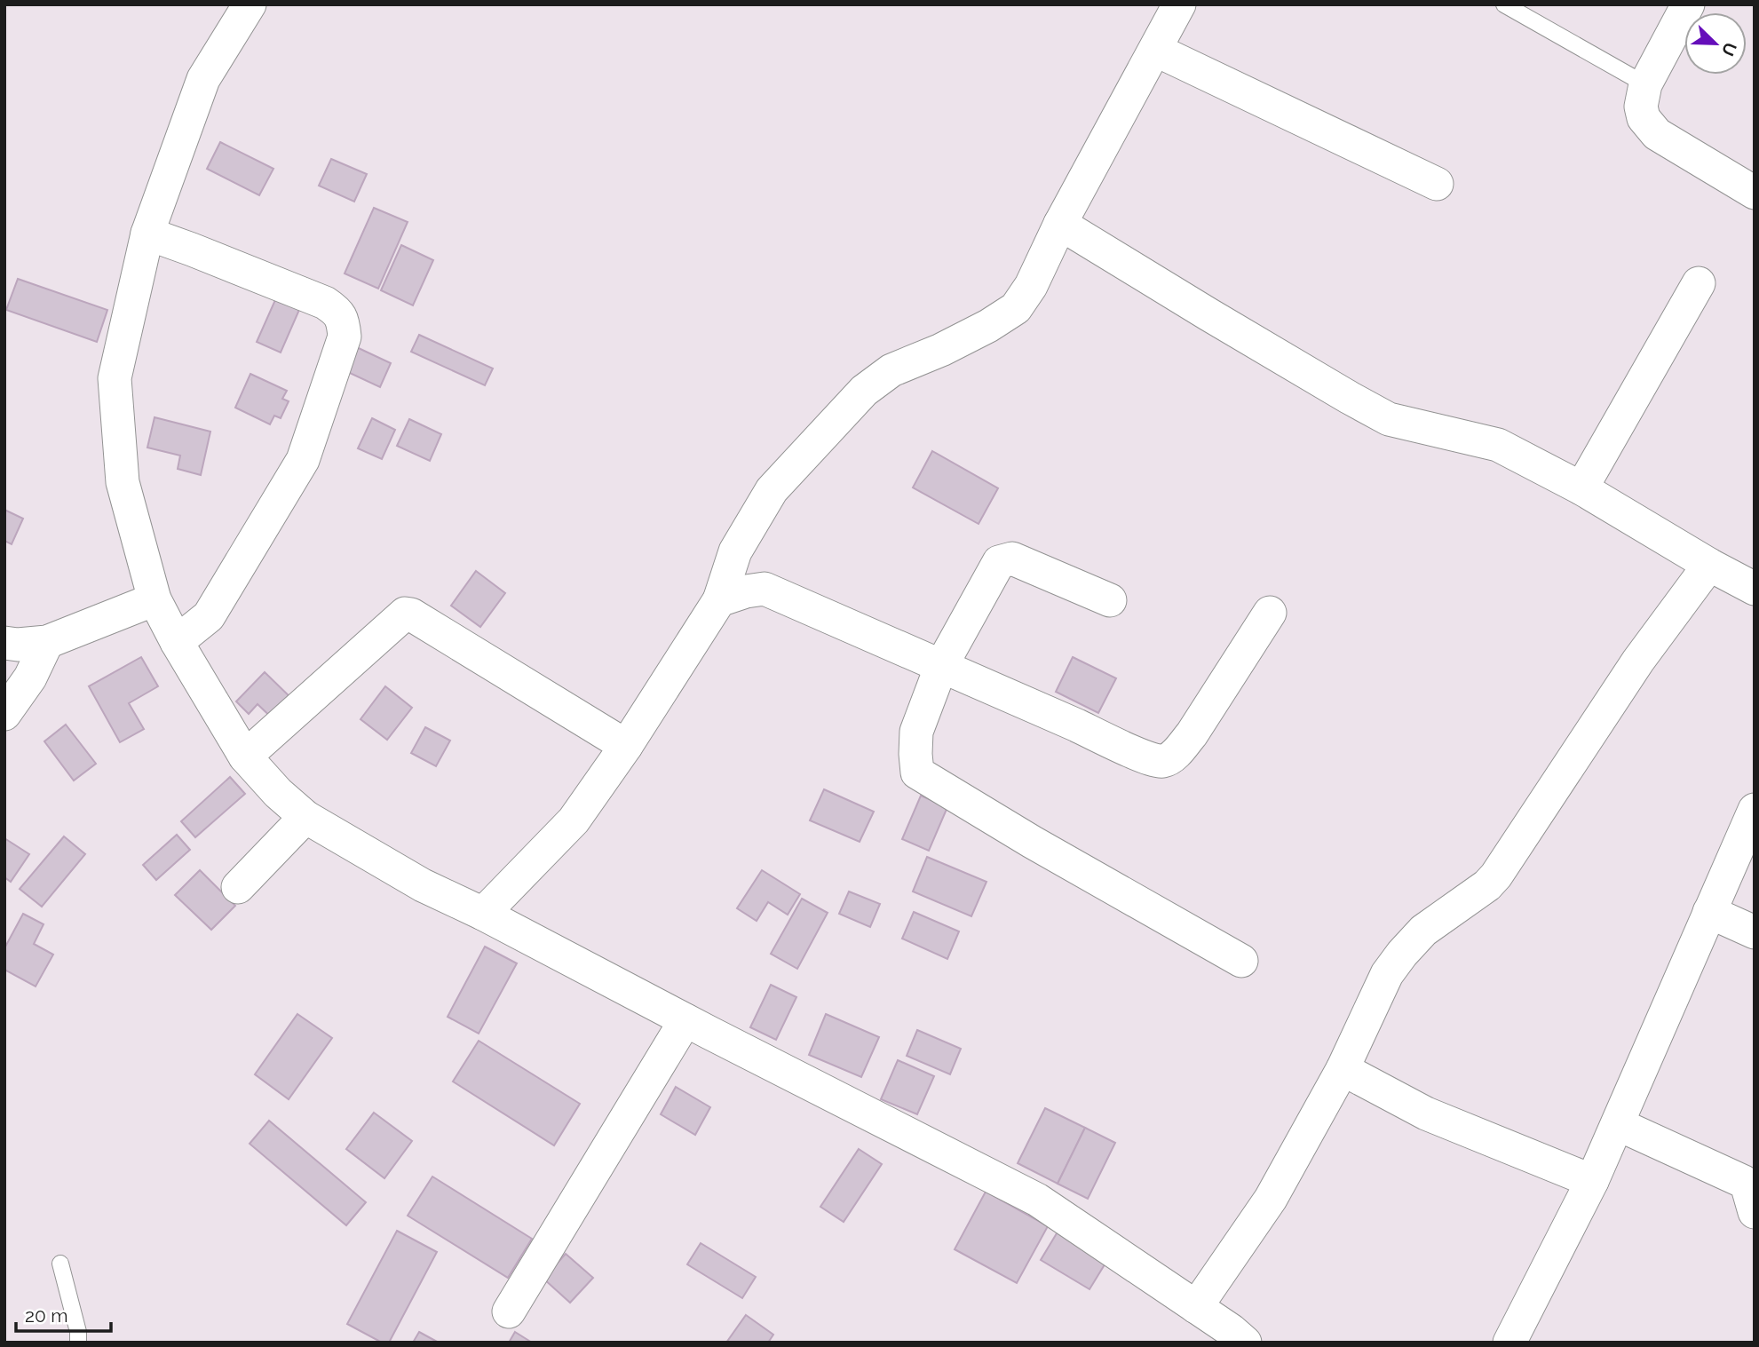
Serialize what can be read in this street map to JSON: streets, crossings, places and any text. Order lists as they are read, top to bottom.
{
  "scale_bar": "20 m",
  "north": "bottom right"
}
